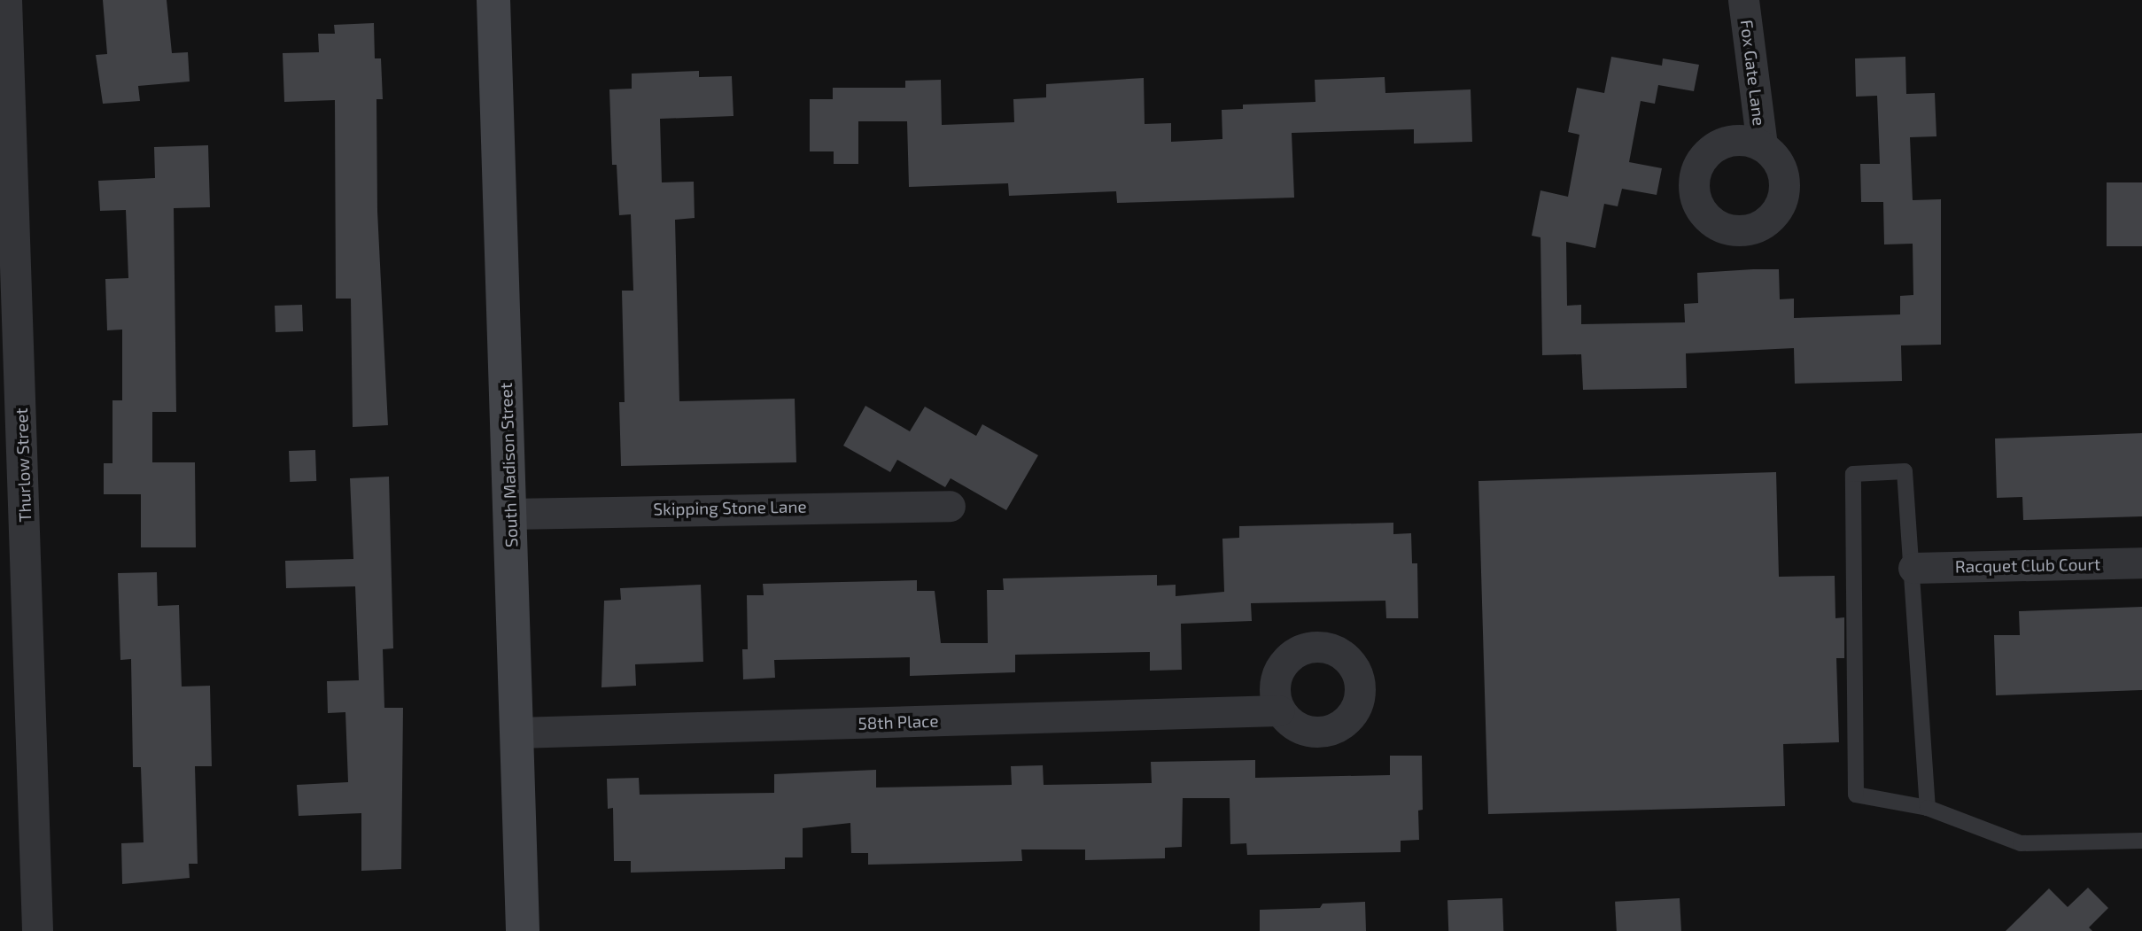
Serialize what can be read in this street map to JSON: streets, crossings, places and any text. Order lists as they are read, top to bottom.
{
  "streets": {
    "street": [
      "Fox Gate Lane",
      "Thurlow Street",
      "South Madison Street",
      "Skipping Stone Lane",
      "Racquet Club Court",
      "58th Place"
    ]
  },
  "crossings": [
    ["South Madison Street", "Skipping Stone Lane"],
    ["South Madison Street", "58th Place"]
  ]
}
